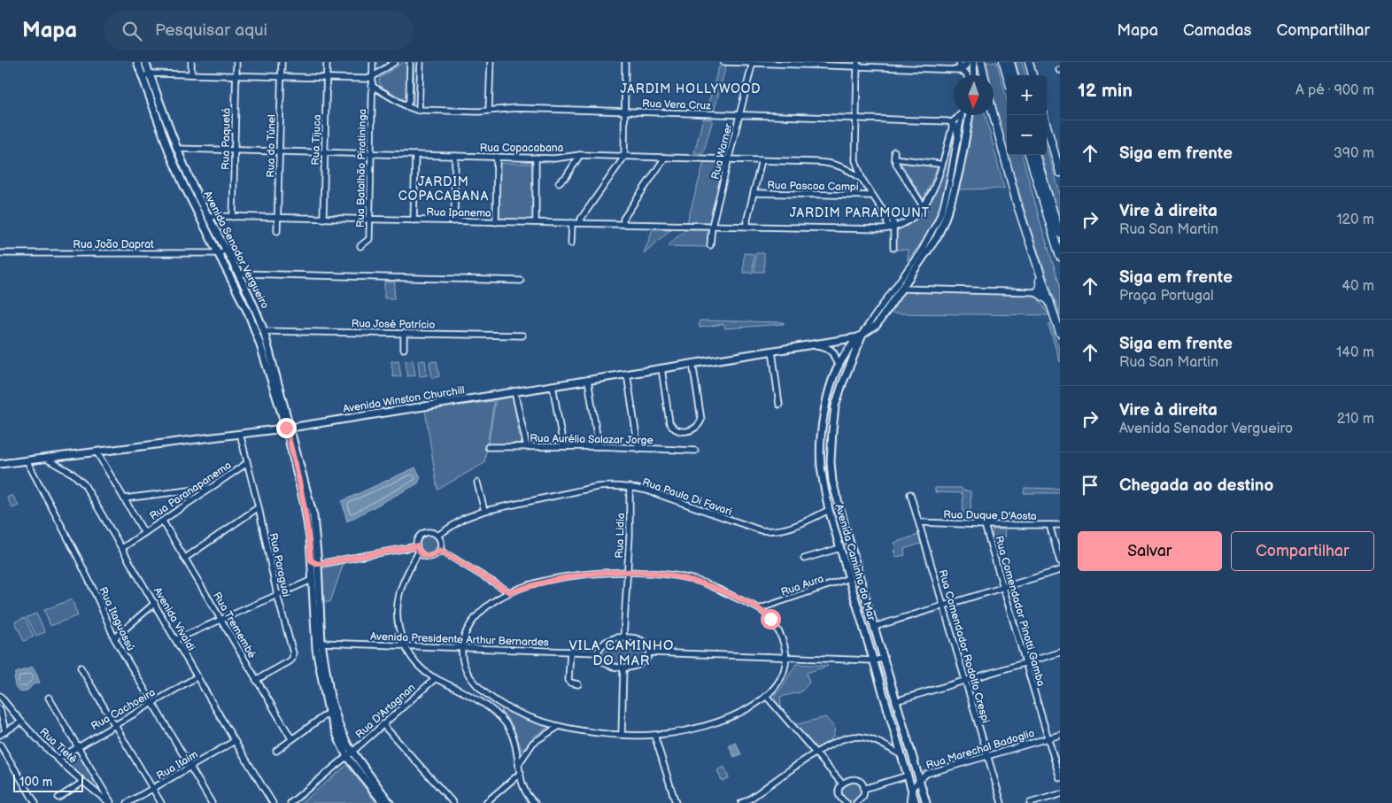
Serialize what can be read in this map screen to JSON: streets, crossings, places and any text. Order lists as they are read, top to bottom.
{
  "streets": {
    "main road": ["Avenida Senador Vergueiro", "Avenida Winston Churchill", "Avenida Caminho do Mar"],
    "street": [
      "Rua Vera Cruz",
      "Rua Paquetá",
      "Rua Tijuca",
      "Rua do Túnel",
      "Rua Copacabana",
      "Rua Warner",
      "Rua Batalhão Piratininga",
      "Rua Pascoa Campi",
      "Rua Ipanema",
      "Rua João Daprat",
      "Rua José Patrício",
      "Rua Aurélia Salazar Jorge",
      "Rua Paranapanema",
      "Rua Paulo Di Favari",
      "Rua Duque D'Aosta",
      "Rua Lidia",
      "Rua Paraguai",
      "Rua Aura",
      "Rua Comendador Pinotti Gamba",
      "Rua Itaguassú",
      "Avenida Vivaldi",
      "Rua Tremembé",
      "Avenida Presidente Arthur Bernardes",
      "Rua Comendador Rodolfo Crespi",
      "Rua Cachoeira",
      "Rua D'Artagnan",
      "Rua Tietê",
      "Rua Marechal Badoglio",
      "Rua Itaim"
    ]
  },
  "crossings": [
    ["Rua Vera Cruz", "Rua Warner"],
    ["Rua Vera Cruz", "Rua Batalhão Piratininga"],
    ["Rua Paquetá", "Rua Copacabana"],
    ["Rua Paquetá", "Rua Ipanema"],
    ["Rua Tijuca", "Rua Copacabana"],
    ["Rua Tijuca", "Rua Ipanema"],
    ["Rua do Túnel", "Rua Copacabana"],
    ["Rua do Túnel", "Rua Ipanema"],
    ["Rua Copacabana", "Rua Warner"],
    ["Rua Copacabana", "Rua Batalhão Piratininga"],
    ["Rua Copacabana", "Avenida Senador Vergueiro"],
    ["Rua Warner", "Rua Ipanema"],
    ["Rua Batalhão Piratininga", "Rua Ipanema"],
    ["Rua Ipanema", "Avenida Senador Vergueiro"],
    ["Rua João Daprat", "Avenida Senador Vergueiro"],
    ["Avenida Senador Vergueiro", "Rua José Patrício"],
    ["Avenida Senador Vergueiro", "Avenida Winston Churchill"],
    ["Avenida Senador Vergueiro", "Avenida Presidente Arthur Bernardes"],
    ["Avenida Senador Vergueiro", "Rua D'Artagnan"],
    ["Avenida Winston Churchill", "Rua Paranapanema"],
    ["Avenida Winston Churchill", "Avenida Caminho do Mar"],
    ["Avenida Winston Churchill", "Rua Paraguai"],
    ["Avenida Winston Churchill", "Rua Itaguassú"],
    ["Avenida Winston Churchill", "Avenida Vivaldi"],
    ["Rua Paranapanema", "Rua Paraguai"],
    ["Rua Paranapanema", "Avenida Vivaldi"],
    ["Rua Paranapanema", "Rua Tremembé"],
    ["Rua Paulo Di Favari", "Rua Lidia"],
    ["Rua Paulo Di Favari", "Avenida Caminho do Mar"],
    ["Rua Duque D'Aosta", "Rua Comendador Pinotti Gamba"],
    ["Rua Duque D'Aosta", "Rua Comendador Rodolfo Crespi"],
    ["Rua Lidia", "Avenida Presidente Arthur Bernardes"],
    ["Avenida Caminho do Mar", "Rua Aura"],
    ["Avenida Caminho do Mar", "Rua Marechal Badoglio"],
    ["Rua Paraguai", "Rua Tremembé"],
    ["Rua Comendador Pinotti Gamba", "Rua Marechal Badoglio"],
    ["Rua Itaguassú", "Rua Cachoeira"],
    ["Rua Itaguassú", "Rua Itaim"],
    ["Avenida Vivaldi", "Rua Cachoeira"],
    ["Avenida Vivaldi", "Rua Itaim"],
    ["Rua Comendador Rodolfo Crespi", "Rua Marechal Badoglio"],
    ["Rua Cachoeira", "Rua Tietê"]
  ],
  "districts": [
    "JARDIM HOLLYWOOD",
    "JARDIM COPACABANA",
    "JARDIM PARAMOUNT",
    "VILA CAMINHO DO MAR"
  ],
  "scale_bar": "100 m",
  "north": "bottom",
  "page": {
    "header": "Mapa",
    "search": "Pesquisar aqui",
    "nav": ["Mapa", "Camadas", "Compartilhar"],
    "heading": ["12 min", "A pé · 900 m"],
    "map_buttons": ["+", "−"],
    "list": [
      ["Siga em frente", "390 m"],
      ["Vire à direita", "Rua San Martin", "120 m"],
      ["Siga em frente", "Praça Portugal", "40 m"],
      ["Siga em frente", "Rua San Martin", "140 m"],
      ["Vire à direita", "Avenida Senador Vergueiro", "210 m"],
      "Chegada ao destino"
    ],
    "buttons": ["Salvar", "Compartilhar"],
    "scale": "100 m"
  }
}
